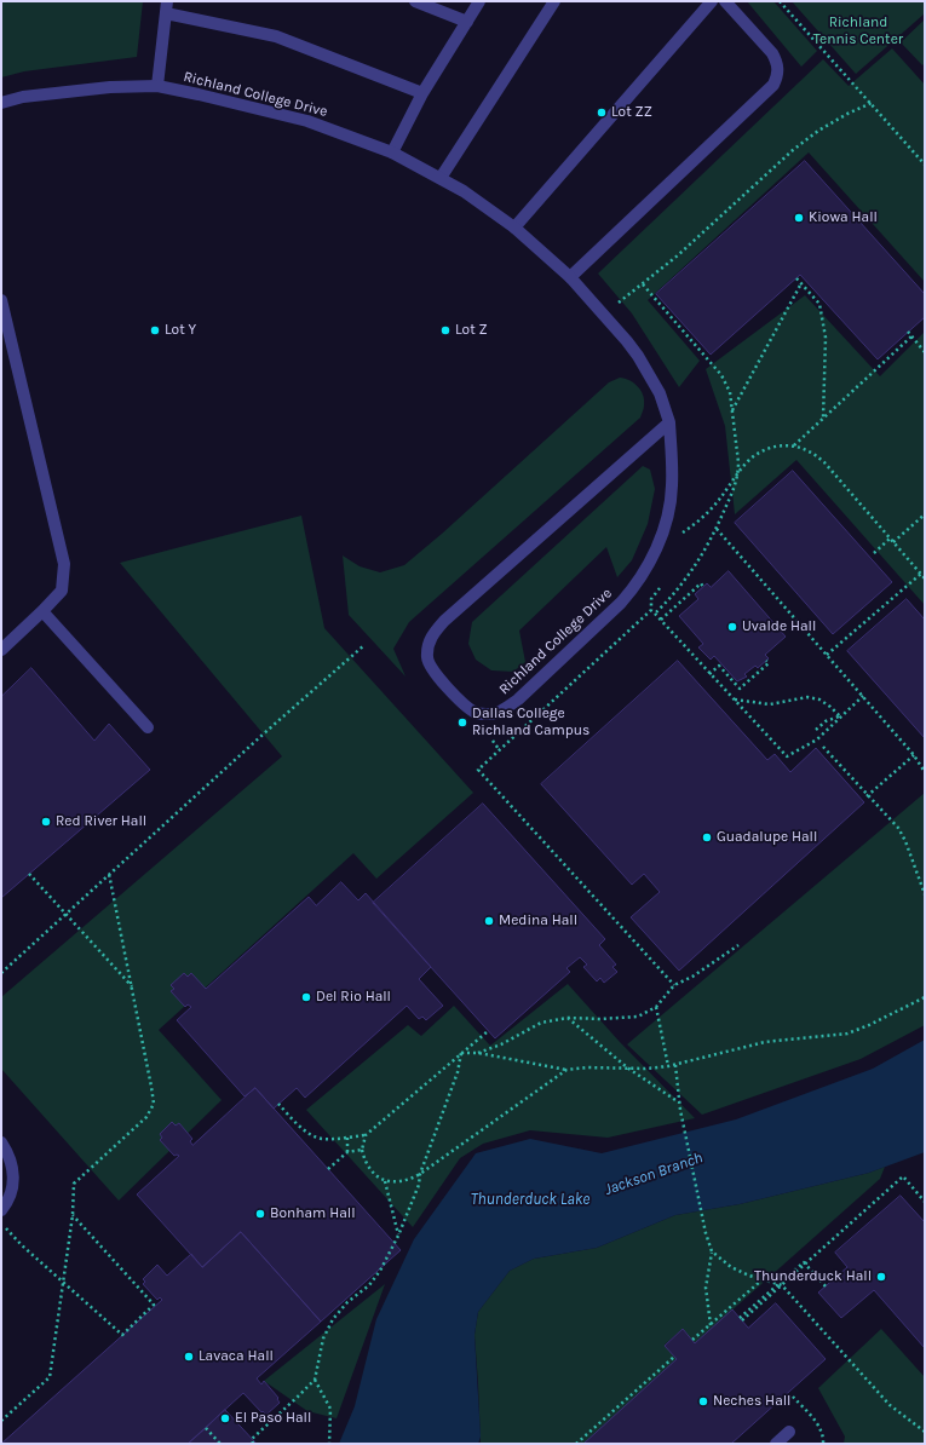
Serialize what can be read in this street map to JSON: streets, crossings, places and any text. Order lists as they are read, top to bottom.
{
  "streets": {
    "street": ["Richland College Drive"]
  },
  "water": ["Jackson Branch", "Thunderduck Lake"],
  "parks": ["Richland Tennis Center"],
  "places": [
    "Lot ZZ",
    "Kiowa Hall",
    "Lot Y",
    "Lot Z",
    "Uvalde Hall",
    "Dallas College Richland Campus",
    "Red River Hall",
    "Guadalupe Hall",
    "Medina Hall",
    "Del Rio Hall",
    "Bonham Hall",
    "Thunderduck Hall",
    "Lavaca Hall",
    "Neches Hall",
    "El Paso Hall"
  ]
}
